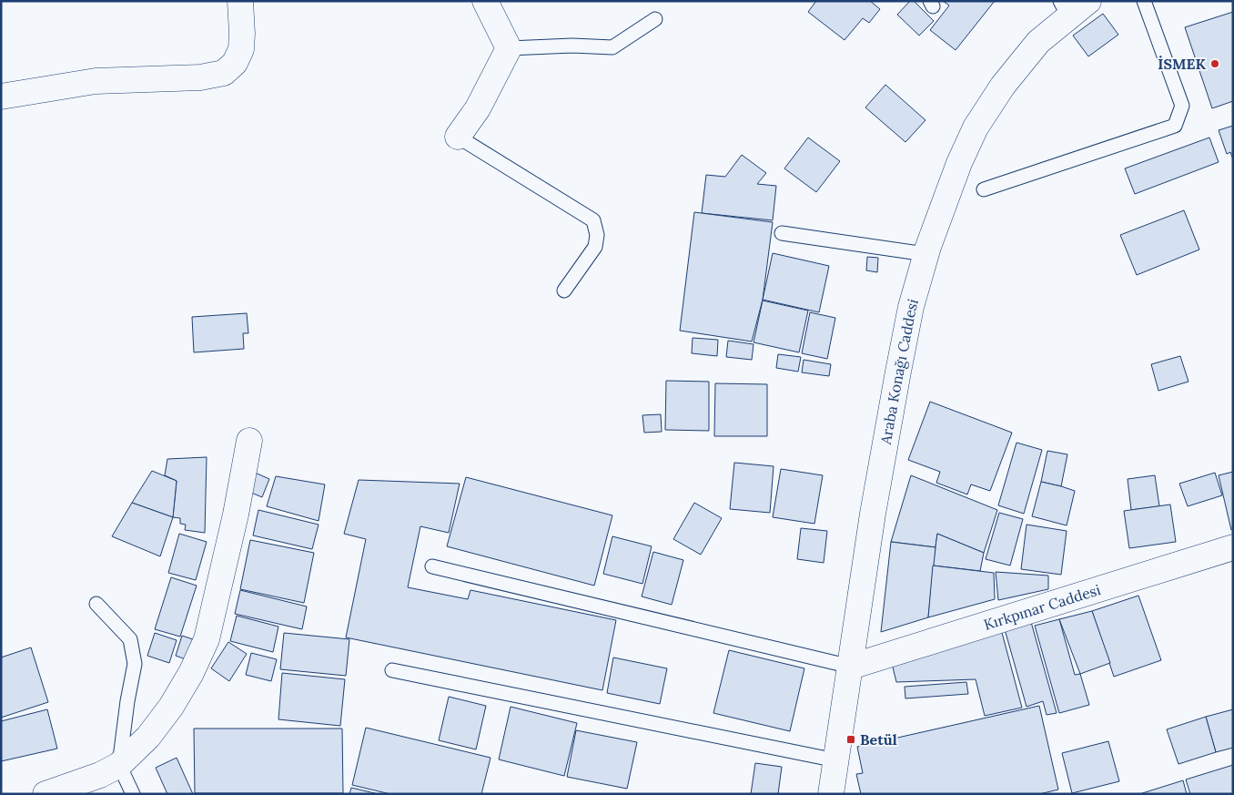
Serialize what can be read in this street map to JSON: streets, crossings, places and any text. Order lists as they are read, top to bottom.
{
  "streets": {
    "main road": ["Araba Konağı Caddesi", "Kırkpınar Caddesi"]
  },
  "crossings": [
    ["Araba Konağı Caddesi", "Kırkpınar Caddesi"]
  ],
  "places": {
    "other": ["İSMEK"],
    "transit": ["Betül"]
  }
}
